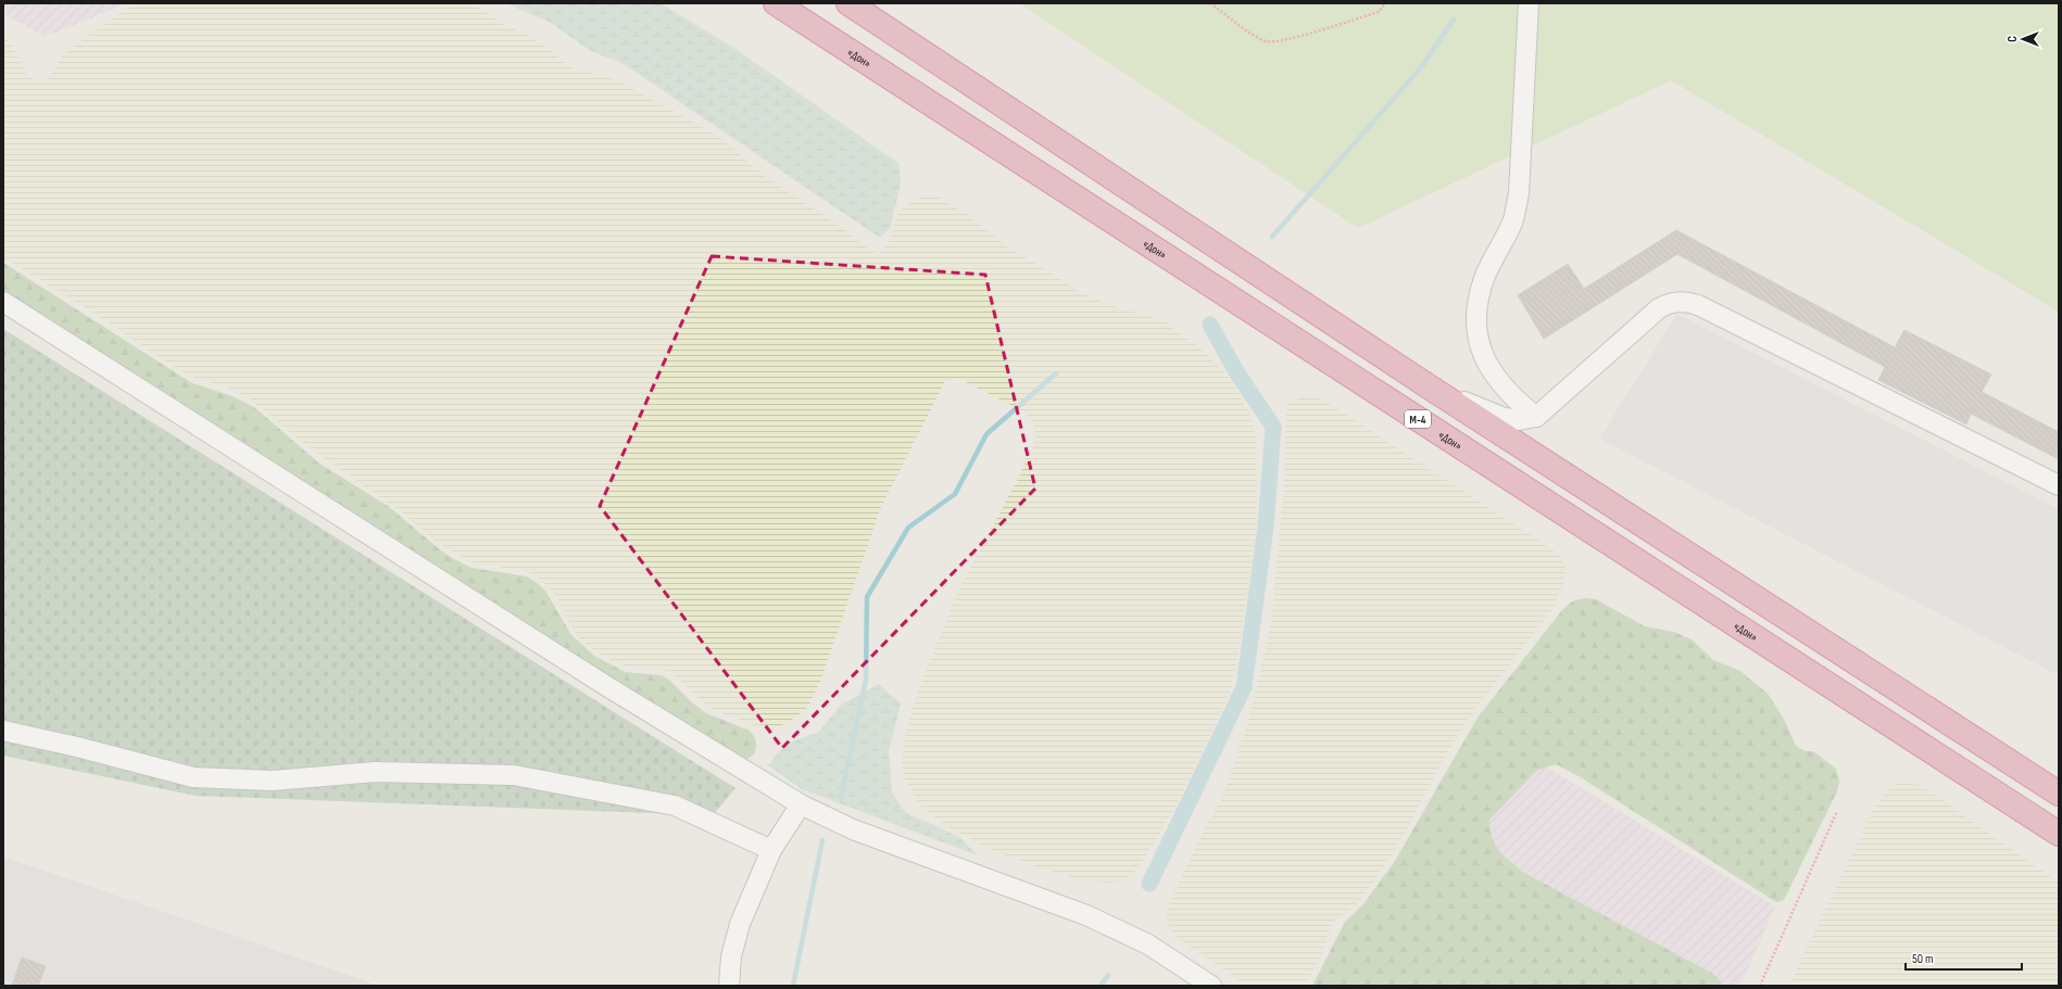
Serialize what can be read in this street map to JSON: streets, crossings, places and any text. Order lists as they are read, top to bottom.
{
  "streets": {
    "highway": ["«Дон»", "М-4"]
  },
  "scale_bar": "50 m",
  "north": "left"
}
